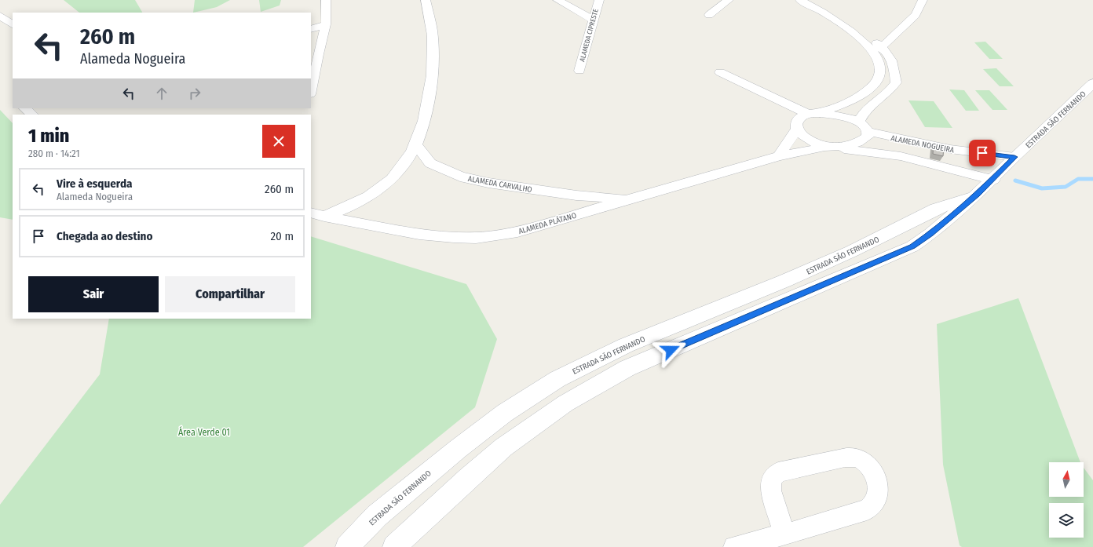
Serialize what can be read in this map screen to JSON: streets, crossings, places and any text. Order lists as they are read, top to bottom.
{
  "streets": {
    "main road": ["ESTRADA SÃO FERNANDO"],
    "street": [
      "ALAMEDA CIPRESTE",
      "ALAMEDA NOGUEIRA",
      "ALAMEDA CARVALHO",
      "ALAMEDA PLÁTANO"
    ]
  },
  "crossings": [
    ["ESTRADA SÃO FERNANDO", "ALAMEDA NOGUEIRA"],
    ["ALAMEDA NOGUEIRA", "ALAMEDA PLÁTANO"],
    ["ALAMEDA CARVALHO", "ALAMEDA PLÁTANO"]
  ],
  "parks": ["Área Verde 01"],
  "north": "top",
  "page": {
    "turn": ["260 m", "Alameda Nogueira"],
    "heading": ["1 min", "280 m · 14:21"],
    "list": [
      {
        "name": "Vire à esquerda",
        "note": "Alameda Nogueira",
        "value": "260 m"
      },
      {
        "name": "Chegada ao destino",
        "value": "20 m"
      }
    ],
    "buttons": ["Sair", "Compartilhar"]
  }
}
